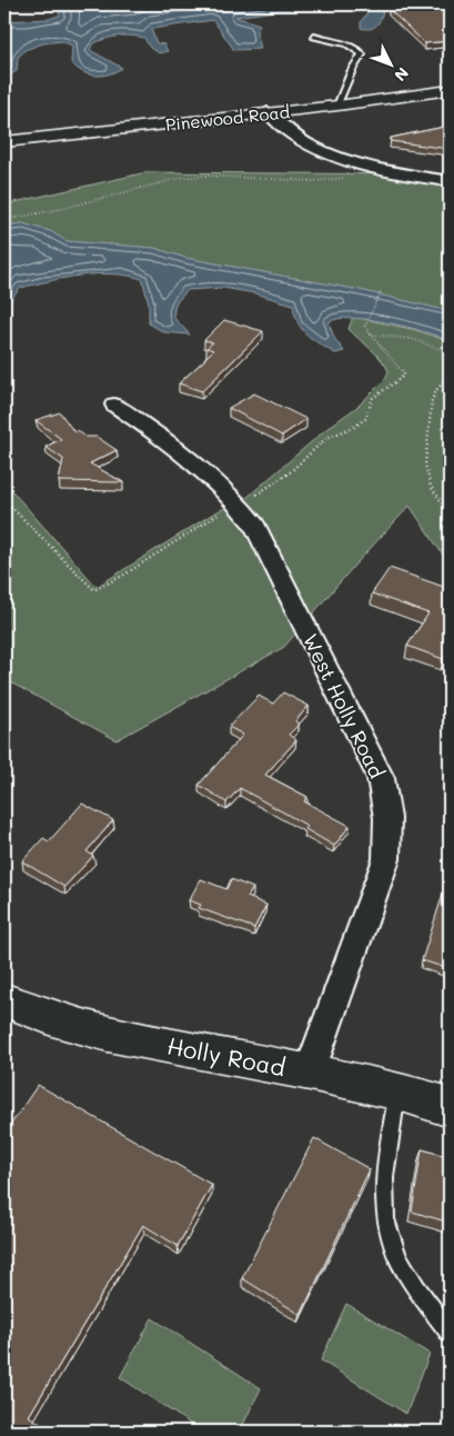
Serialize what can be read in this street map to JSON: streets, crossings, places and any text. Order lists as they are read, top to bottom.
{
  "streets": {
    "street": ["Pinewood Road", "West Holly Road", "Holly Road"]
  },
  "crossings": [
    ["West Holly Road", "Holly Road"]
  ],
  "north": "bottom right"
}
